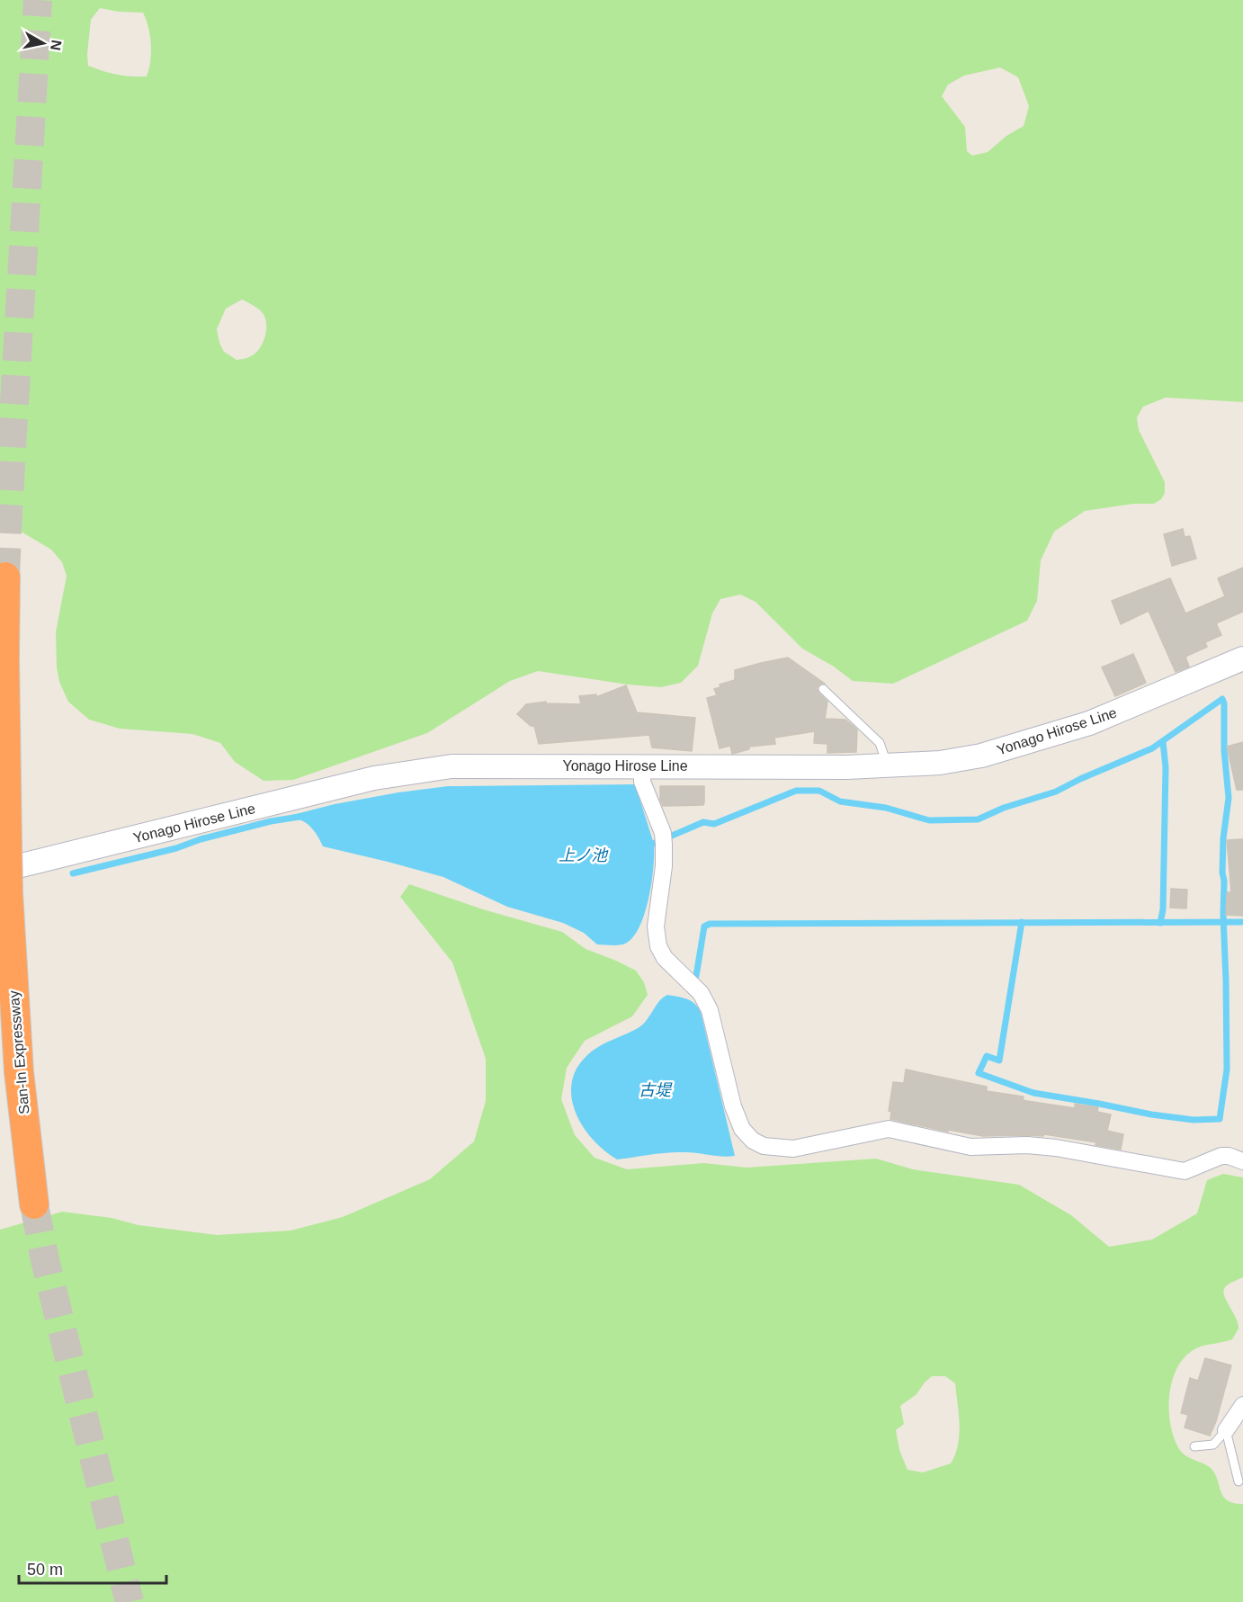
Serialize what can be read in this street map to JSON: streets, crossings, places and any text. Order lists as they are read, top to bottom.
{
  "streets": {
    "highway": ["San-In Expressway"],
    "main road": ["Yonago Hirose Line"]
  },
  "crossings": [
    ["Yonago Hirose Line", "San-In Expressway"]
  ],
  "water": ["上ノ池", "古堤"],
  "scale_bar": "50 m",
  "north": "right"
}
